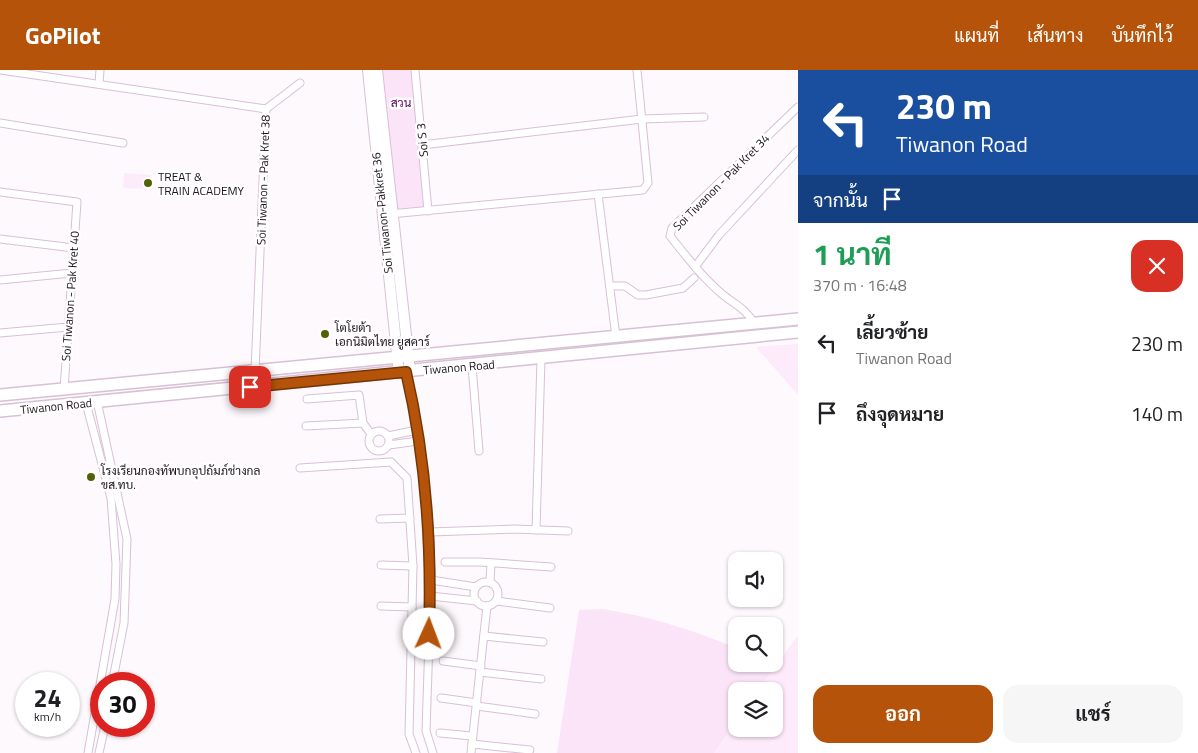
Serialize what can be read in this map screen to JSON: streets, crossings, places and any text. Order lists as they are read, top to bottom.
{
  "streets": {
    "main road": ["Tiwanon Road"],
    "street": [
      "Soi S 3",
      "Soi Tiwanon - Pak Kret 38",
      "Soi Tiwanon - Pak Kret 34",
      "Soi Tiwanon-Pakkret 36",
      "Soi Tiwanon - Pak Kret 40"
    ]
  },
  "crossings": [
    ["Soi Tiwanon - Pak Kret 38", "Tiwanon Road"],
    ["Soi Tiwanon - Pak Kret 34", "Tiwanon Road"],
    ["Soi Tiwanon-Pakkret 36", "Tiwanon Road"],
    ["Soi Tiwanon - Pak Kret 40", "Tiwanon Road"]
  ],
  "parks": ["สวน"],
  "places": ["TREAT & TRAIN ACADEMY", "โตโยต้า เอกนิมิตไทย ยูสคาร์", "โรงเรียนกองทัพบกอุปถัมภ์ช่างกล ขส.ทบ."],
  "page": {
    "header": "GoPilot",
    "nav": ["แผนที่", "เส้นทาง", "บันทึกไว้"],
    "turn": ["230 m", "Tiwanon Road"],
    "then": "จากนั้น",
    "heading": ["1 นาที", "370 m · 16:48"],
    "list": [
      {
        "name": "เลี้ยวซ้าย",
        "note": "Tiwanon Road",
        "value": "230 m"
      },
      {
        "name": "ถึงจุดหมาย",
        "value": "140 m"
      }
    ],
    "speed": "24 km/h",
    "limit": "30",
    "buttons": ["ออก", "แชร์"]
  }
}
